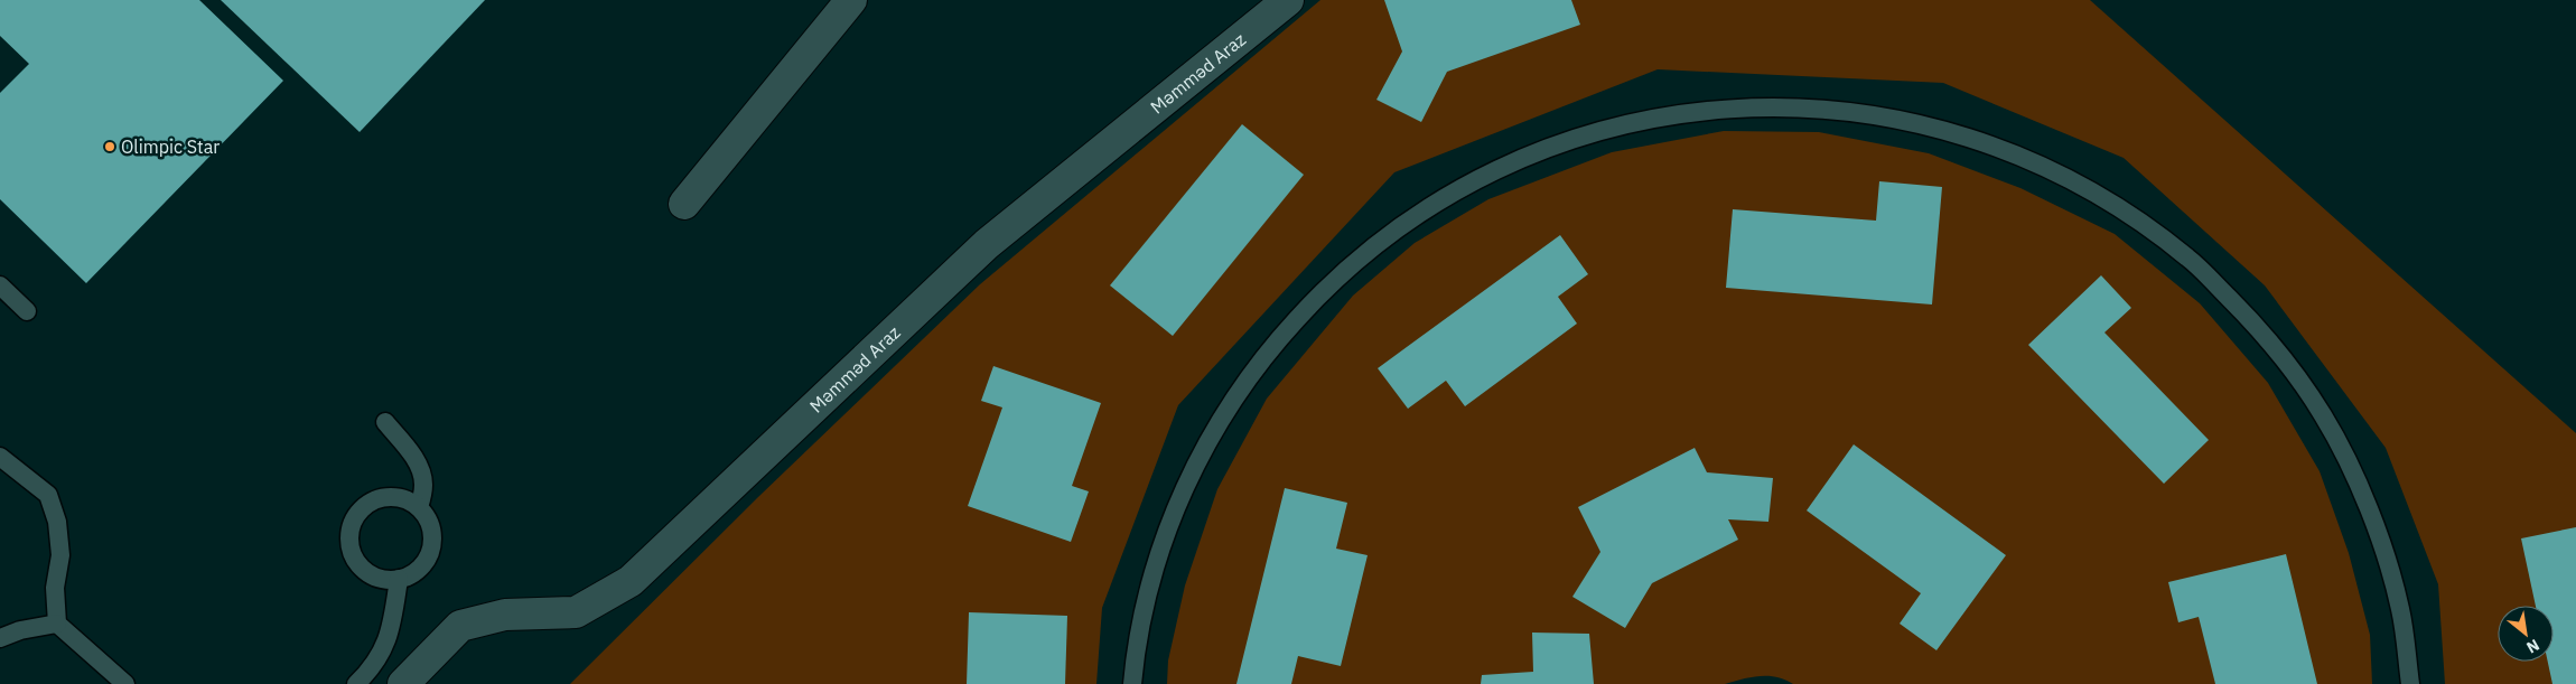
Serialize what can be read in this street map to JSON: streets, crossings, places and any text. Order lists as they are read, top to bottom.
{
  "streets": {
    "street": ["Məmməd Araz"]
  },
  "places": ["Olimpic Star"],
  "north": "bottom right"
}
